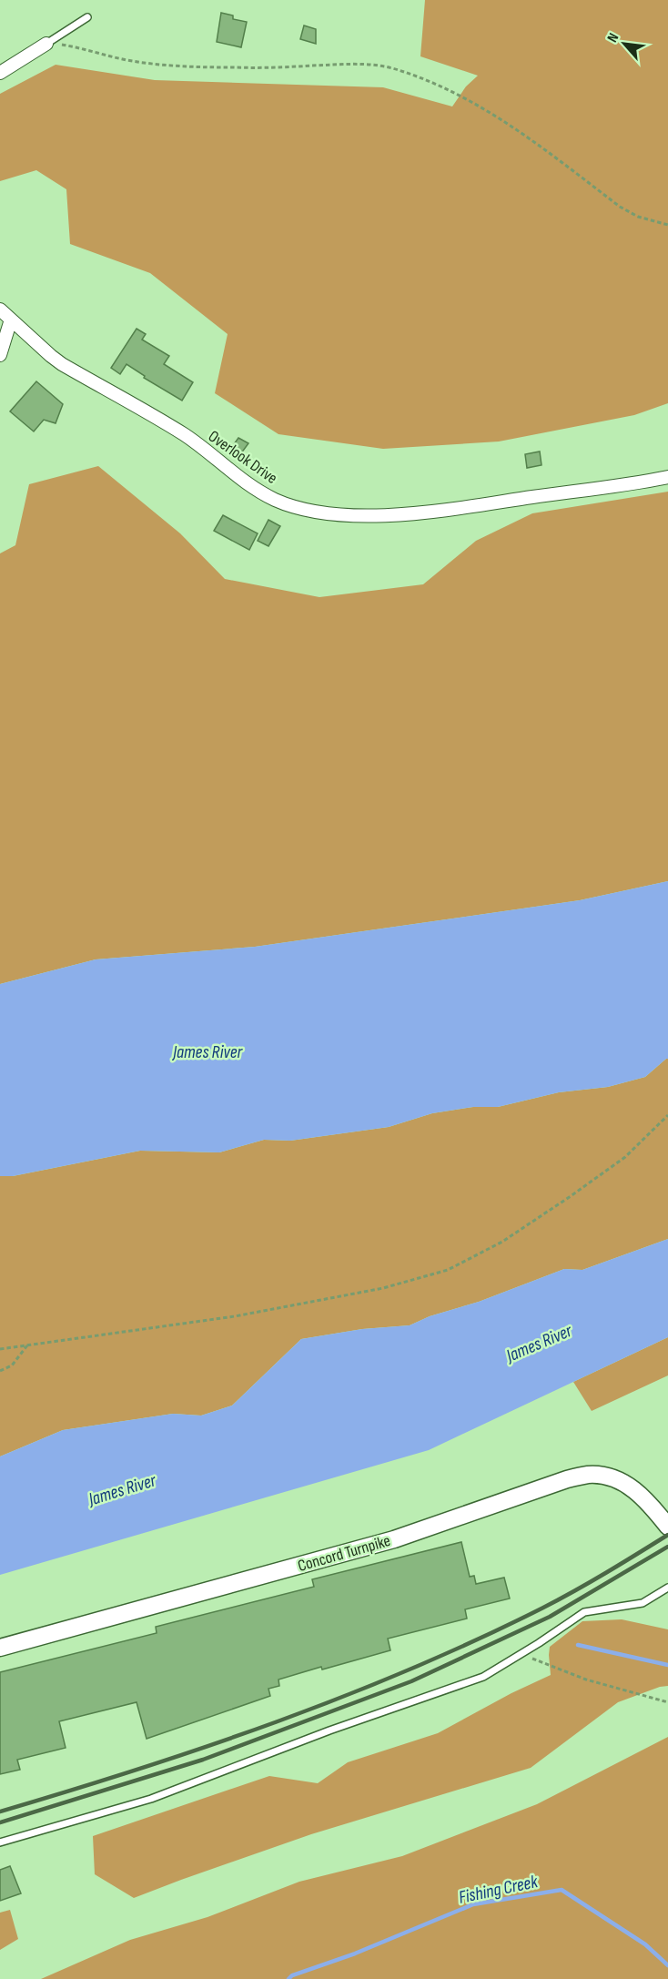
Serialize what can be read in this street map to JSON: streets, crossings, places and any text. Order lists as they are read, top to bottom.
{
  "streets": {
    "street": ["Overlook Drive", "Concord Turnpike"]
  },
  "water": ["James River", "Fishing Creek"],
  "north": "top left"
}
